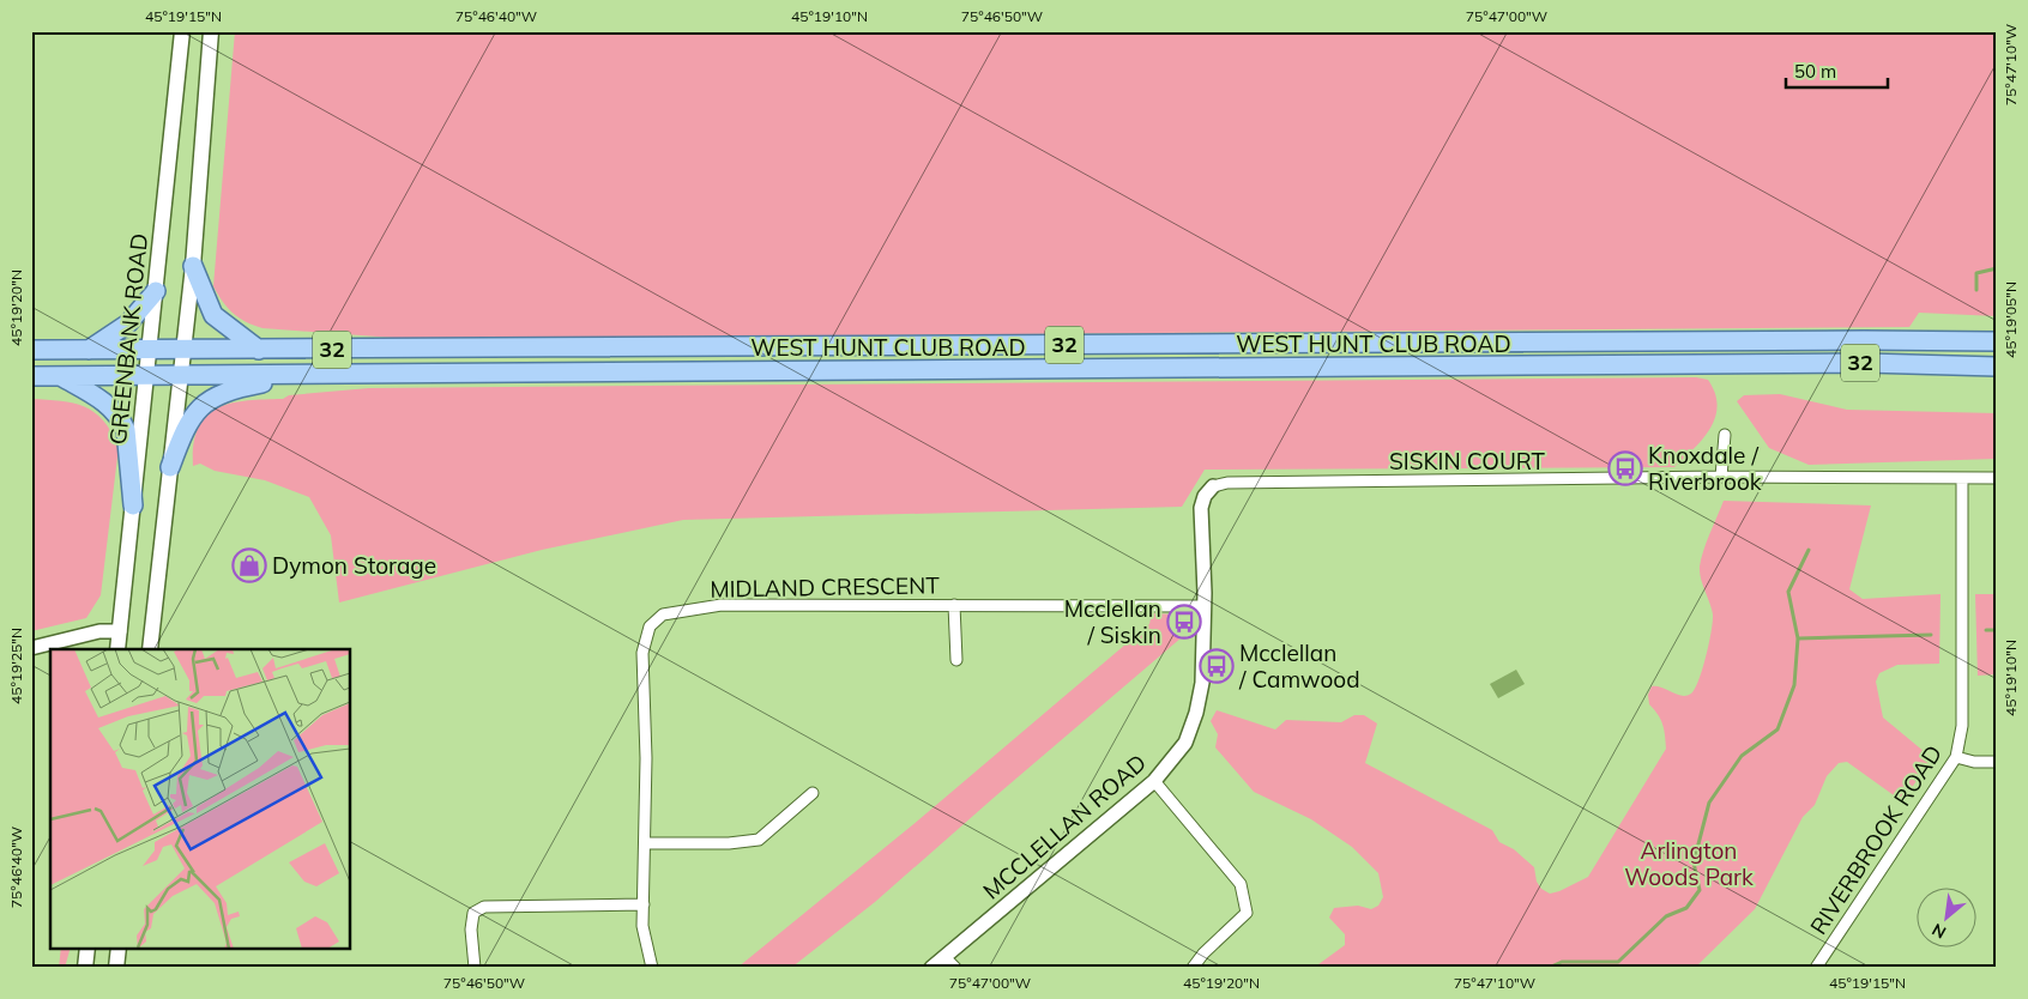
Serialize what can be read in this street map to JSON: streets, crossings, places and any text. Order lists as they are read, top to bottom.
{
  "streets": {
    "main road": ["GREENBANK ROAD", "WEST HUNT CLUB ROAD", "32"],
    "street": [
      "SISKIN COURT",
      "MIDLAND CRESCENT",
      "MCCLELLAN ROAD",
      "RIVERBROOK ROAD"
    ]
  },
  "crossings": [
    ["GREENBANK ROAD", "WEST HUNT CLUB ROAD"],
    ["SISKIN COURT", "MCCLELLAN ROAD"],
    ["SISKIN COURT", "RIVERBROOK ROAD"],
    ["MIDLAND CRESCENT", "MCCLELLAN ROAD"]
  ],
  "parks": ["Arlington Woods Park"],
  "places": {
    "bus stop": ["Knoxdale / Riverbrook", "Mcclellan / Siskin", "Mcclellan / Camwood"],
    "shop": ["Dymon Storage"]
  },
  "scale_bar": "50 m",
  "north": "bottom left",
  "coordinates": [
    "45°19'15\"N",
    "75°46'40\"W",
    "45°19'10\"N",
    "75°46'50\"W",
    "75°47'00\"W",
    "75°47'10\"W",
    "45°19'20\"N",
    "45°19'05\"N",
    "45°19'25\"N"
  ]
}
